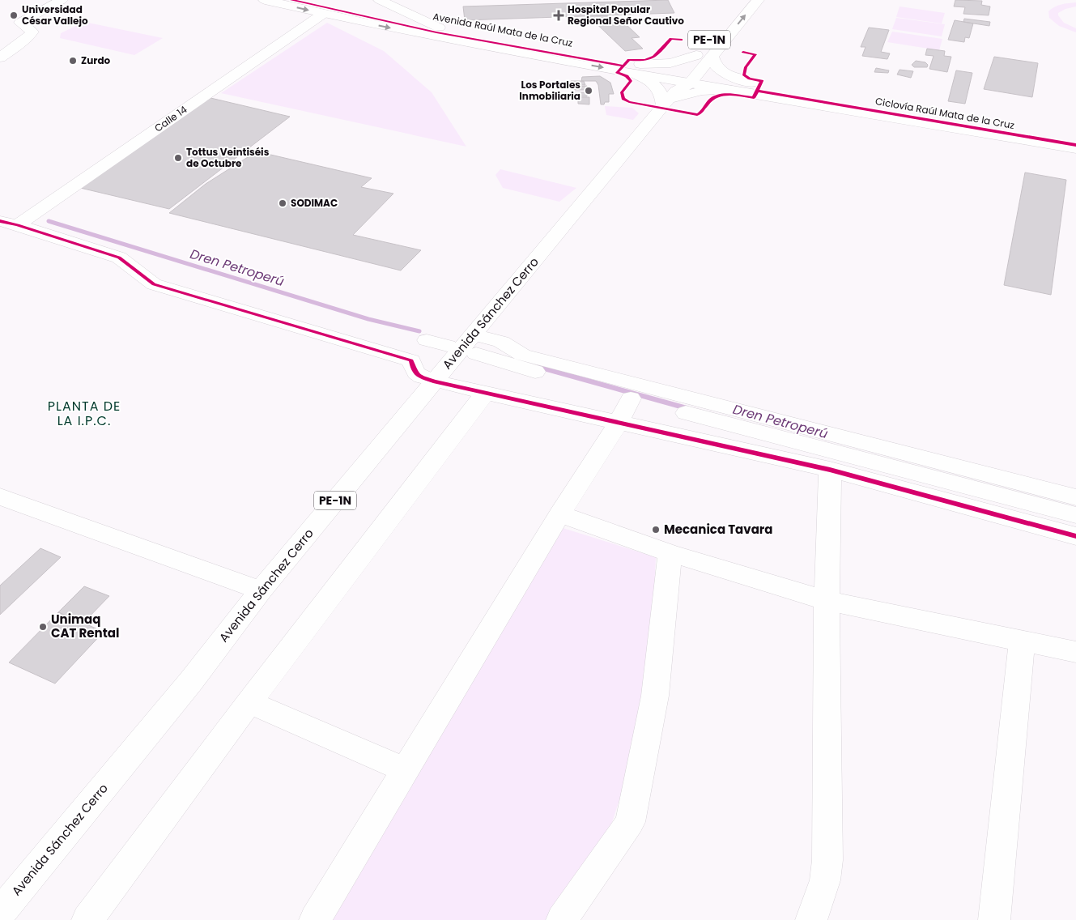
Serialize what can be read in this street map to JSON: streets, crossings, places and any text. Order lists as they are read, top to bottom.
{
  "streets": {
    "main road": [
      "Avenida Raúl Mata de la Cruz",
      "PE-1N",
      "Calle 14",
      "Avenida Sánchez Cerro"
    ],
    "cycle path": ["Ciclovía Raúl Mata de la Cruz"]
  },
  "crossings": [
    ["Avenida Raúl Mata de la Cruz", "Calle 14"],
    ["Avenida Raúl Mata de la Cruz", "Avenida Sánchez Cerro"]
  ],
  "districts": ["PLANTA DE LA I.P.C."],
  "water": ["Dren Petroperú"],
  "places": {
    "other": [
      "Universidad César Vallejo",
      "Zurdo",
      "Los Portales Inmobiliaria",
      "Tottus Veintiséis de Octubre",
      "SODIMAC",
      "Mecanica Tavara",
      "Unimaq CAT Rental"
    ],
    "health": ["Hospital Popular Regional Señor Cautivo"]
  }
}
